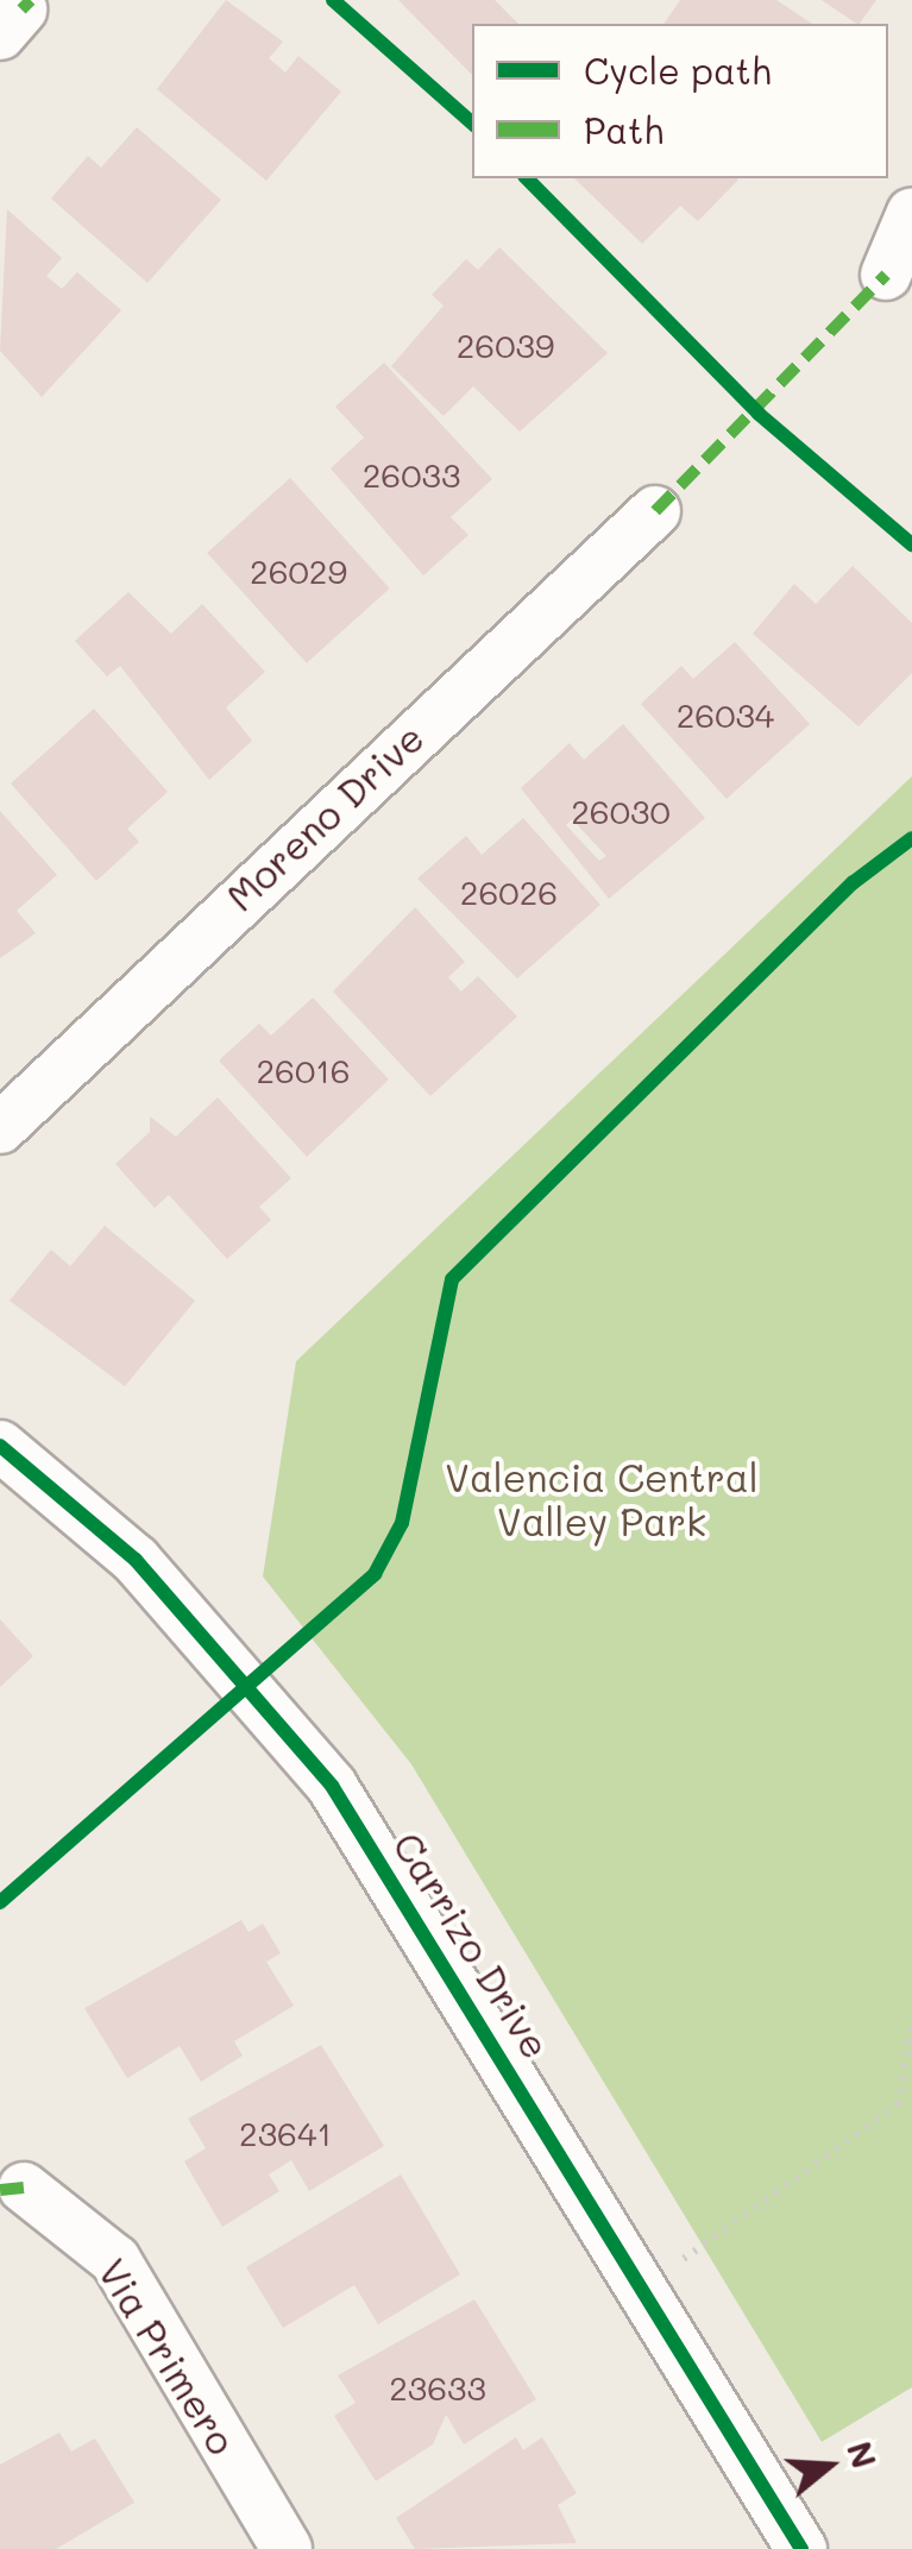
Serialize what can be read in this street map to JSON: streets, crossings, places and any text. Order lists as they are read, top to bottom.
{
  "streets": {
    "street": ["Moreno Drive", "Carrizo Drive", "Via Primero"]
  },
  "parks": ["Valencia Central Valley Park"],
  "house_numbers": [
    "26039",
    "26033",
    "26029",
    "26034",
    "26030",
    "26026",
    "26016",
    "23641",
    "23633"
  ],
  "legend": ["Cycle path", "Path"],
  "north": "right"
}
